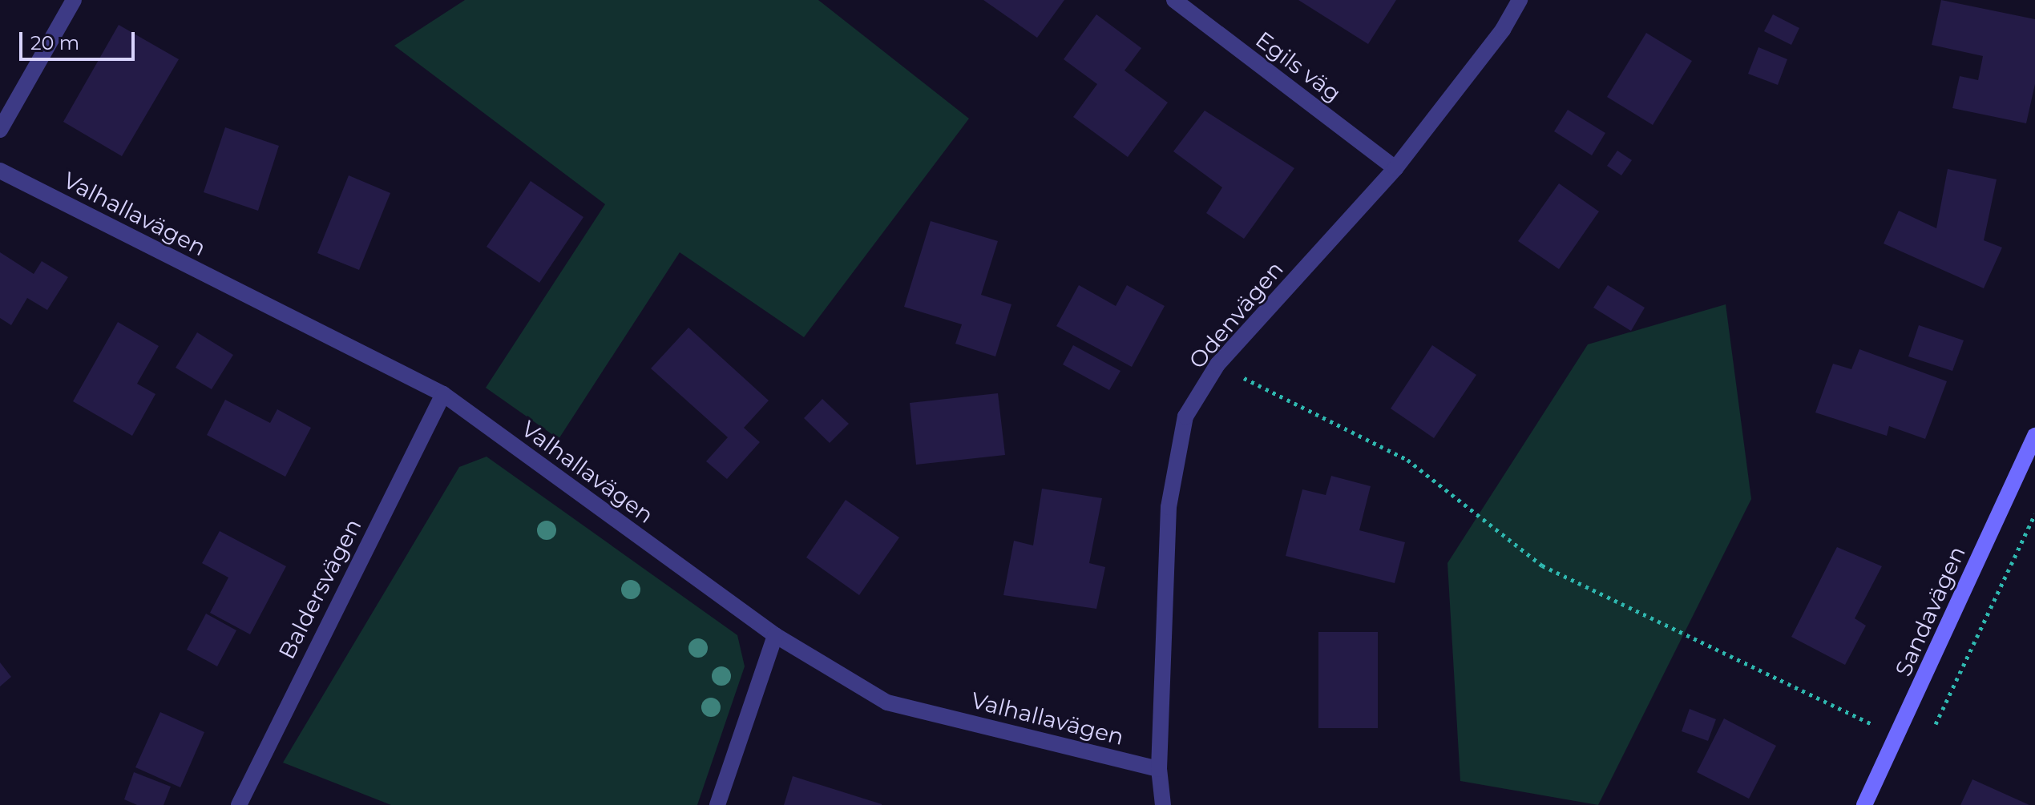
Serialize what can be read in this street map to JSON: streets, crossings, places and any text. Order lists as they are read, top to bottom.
{
  "streets": {
    "street": [
      "Egils väg",
      "Valhallavägen",
      "Odenvägen",
      "Baldersvägen",
      "Sandavägen"
    ]
  },
  "crossings": [
    ["Egils väg", "Odenvägen"],
    ["Valhallavägen", "Odenvägen"],
    ["Valhallavägen", "Baldersvägen"]
  ],
  "scale_bar": "20 m"
}
